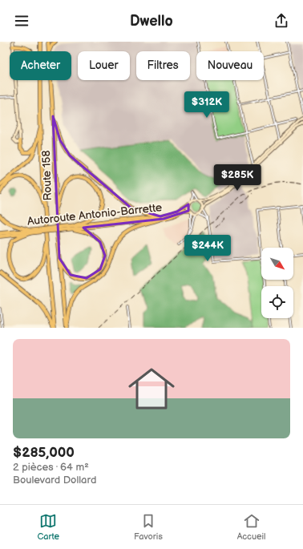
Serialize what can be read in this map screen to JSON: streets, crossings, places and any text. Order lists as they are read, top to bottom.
{
  "streets": {
    "highway": ["Route 158", "Autoroute Antonio-Barrette"]
  },
  "north": "bottom right",
  "page": {
    "header": "Dwello",
    "chip": [
      "Acheter",
      "Louer",
      "Filtres",
      "Nouveau"
    ],
    "price": ["$312K", "$285K", "$244K"],
    "list": [
      {
        "name": "$285,000",
        "note": "2 pièces · 64 m² · Boulevard Dollard"
      }
    ],
    "tabs": ["Carte", "Favoris", "Accueil"]
  }
}
